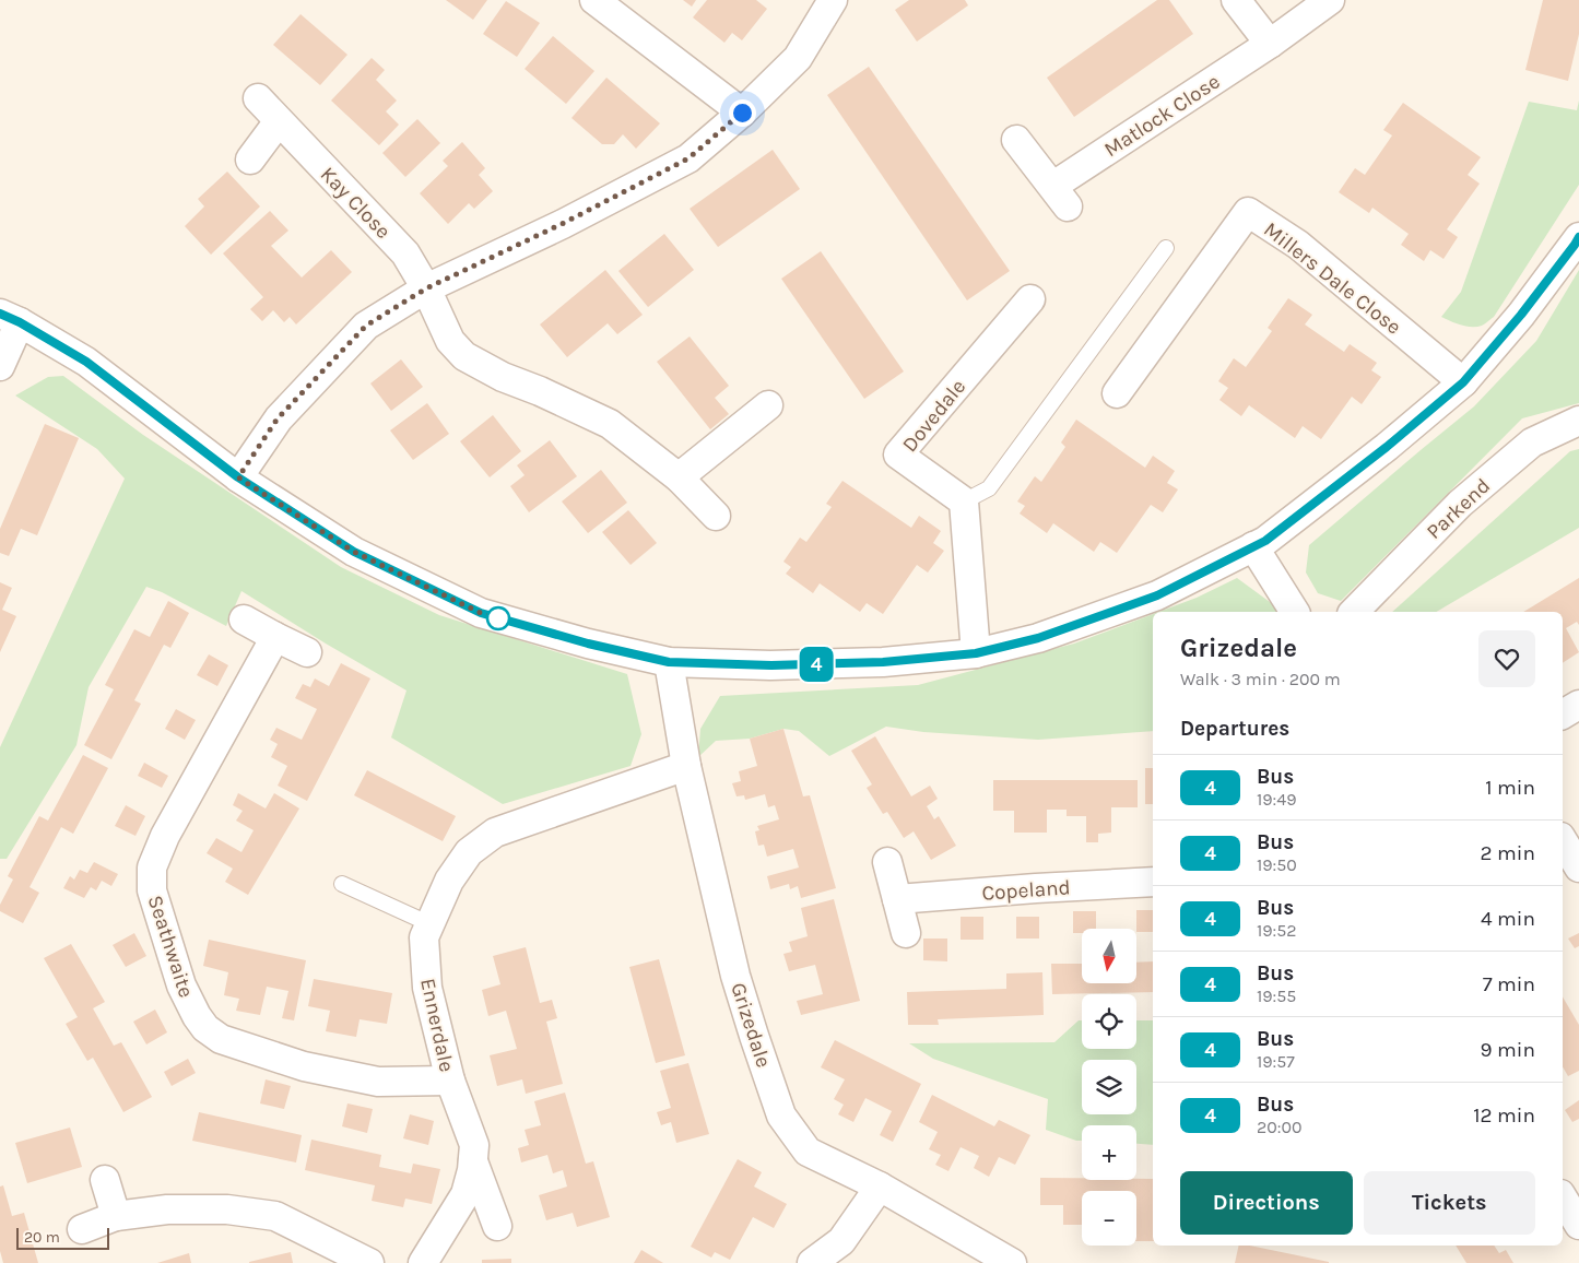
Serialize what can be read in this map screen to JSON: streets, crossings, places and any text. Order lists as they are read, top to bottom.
{
  "streets": {
    "street": [
      "Matlock Close",
      "Kay Close",
      "Millers Dale Close",
      "Dovedale",
      "Parkend",
      "Copeland",
      "Seathwaite",
      "Ennerdale",
      "Grizedale"
    ]
  },
  "crossings": [
    ["Seathwaite", "Ennerdale"],
    ["Ennerdale", "Grizedale"]
  ],
  "lines": ["bus line 4"],
  "scale_bar": "20 m",
  "north": "bottom",
  "page": {
    "on_map": "4",
    "heading": [
      ["Grizedale", "Walk · 3 min · 200 m"],
      "Departures"
    ],
    "list": [
      {
        "mark": "4",
        "name": "Bus",
        "note": "19:49",
        "value": "1 min"
      },
      {
        "mark": "4",
        "name": "Bus",
        "note": "19:50",
        "value": "2 min"
      },
      {
        "mark": "4",
        "name": "Bus",
        "note": "19:52",
        "value": "4 min"
      },
      {
        "mark": "4",
        "name": "Bus",
        "note": "19:55",
        "value": "7 min"
      },
      {
        "mark": "4",
        "name": "Bus",
        "note": "19:57",
        "value": "9 min"
      },
      {
        "mark": "4",
        "name": "Bus",
        "note": "20:00",
        "value": "12 min"
      }
    ],
    "map_buttons": ["+", "−"],
    "buttons": ["Directions", "Tickets"],
    "scale": "20 m"
  }
}
